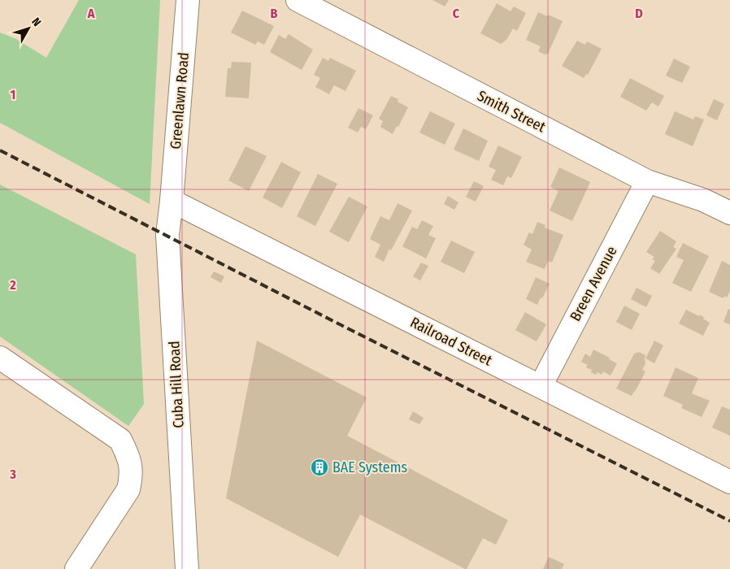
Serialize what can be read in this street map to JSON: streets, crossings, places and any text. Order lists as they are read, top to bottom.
{
  "streets": {
    "street": [
      "Greenlawn Road",
      "Smith Street",
      "Breen Avenue",
      "Railroad Street",
      "Cuba Hill Road"
    ]
  },
  "crossings": [
    ["Greenlawn Road", "Railroad Street"],
    ["Greenlawn Road", "Cuba Hill Road"],
    ["Smith Street", "Breen Avenue"],
    ["Breen Avenue", "Railroad Street"],
    ["Railroad Street", "Cuba Hill Road"]
  ],
  "places": {
    "building": ["BAE Systems"]
  },
  "north": "top right",
  "grid": {
    "columns": [
      "A",
      "B",
      "C",
      "D"
    ],
    "rows": ["1", "2", "3"]
  }
}
